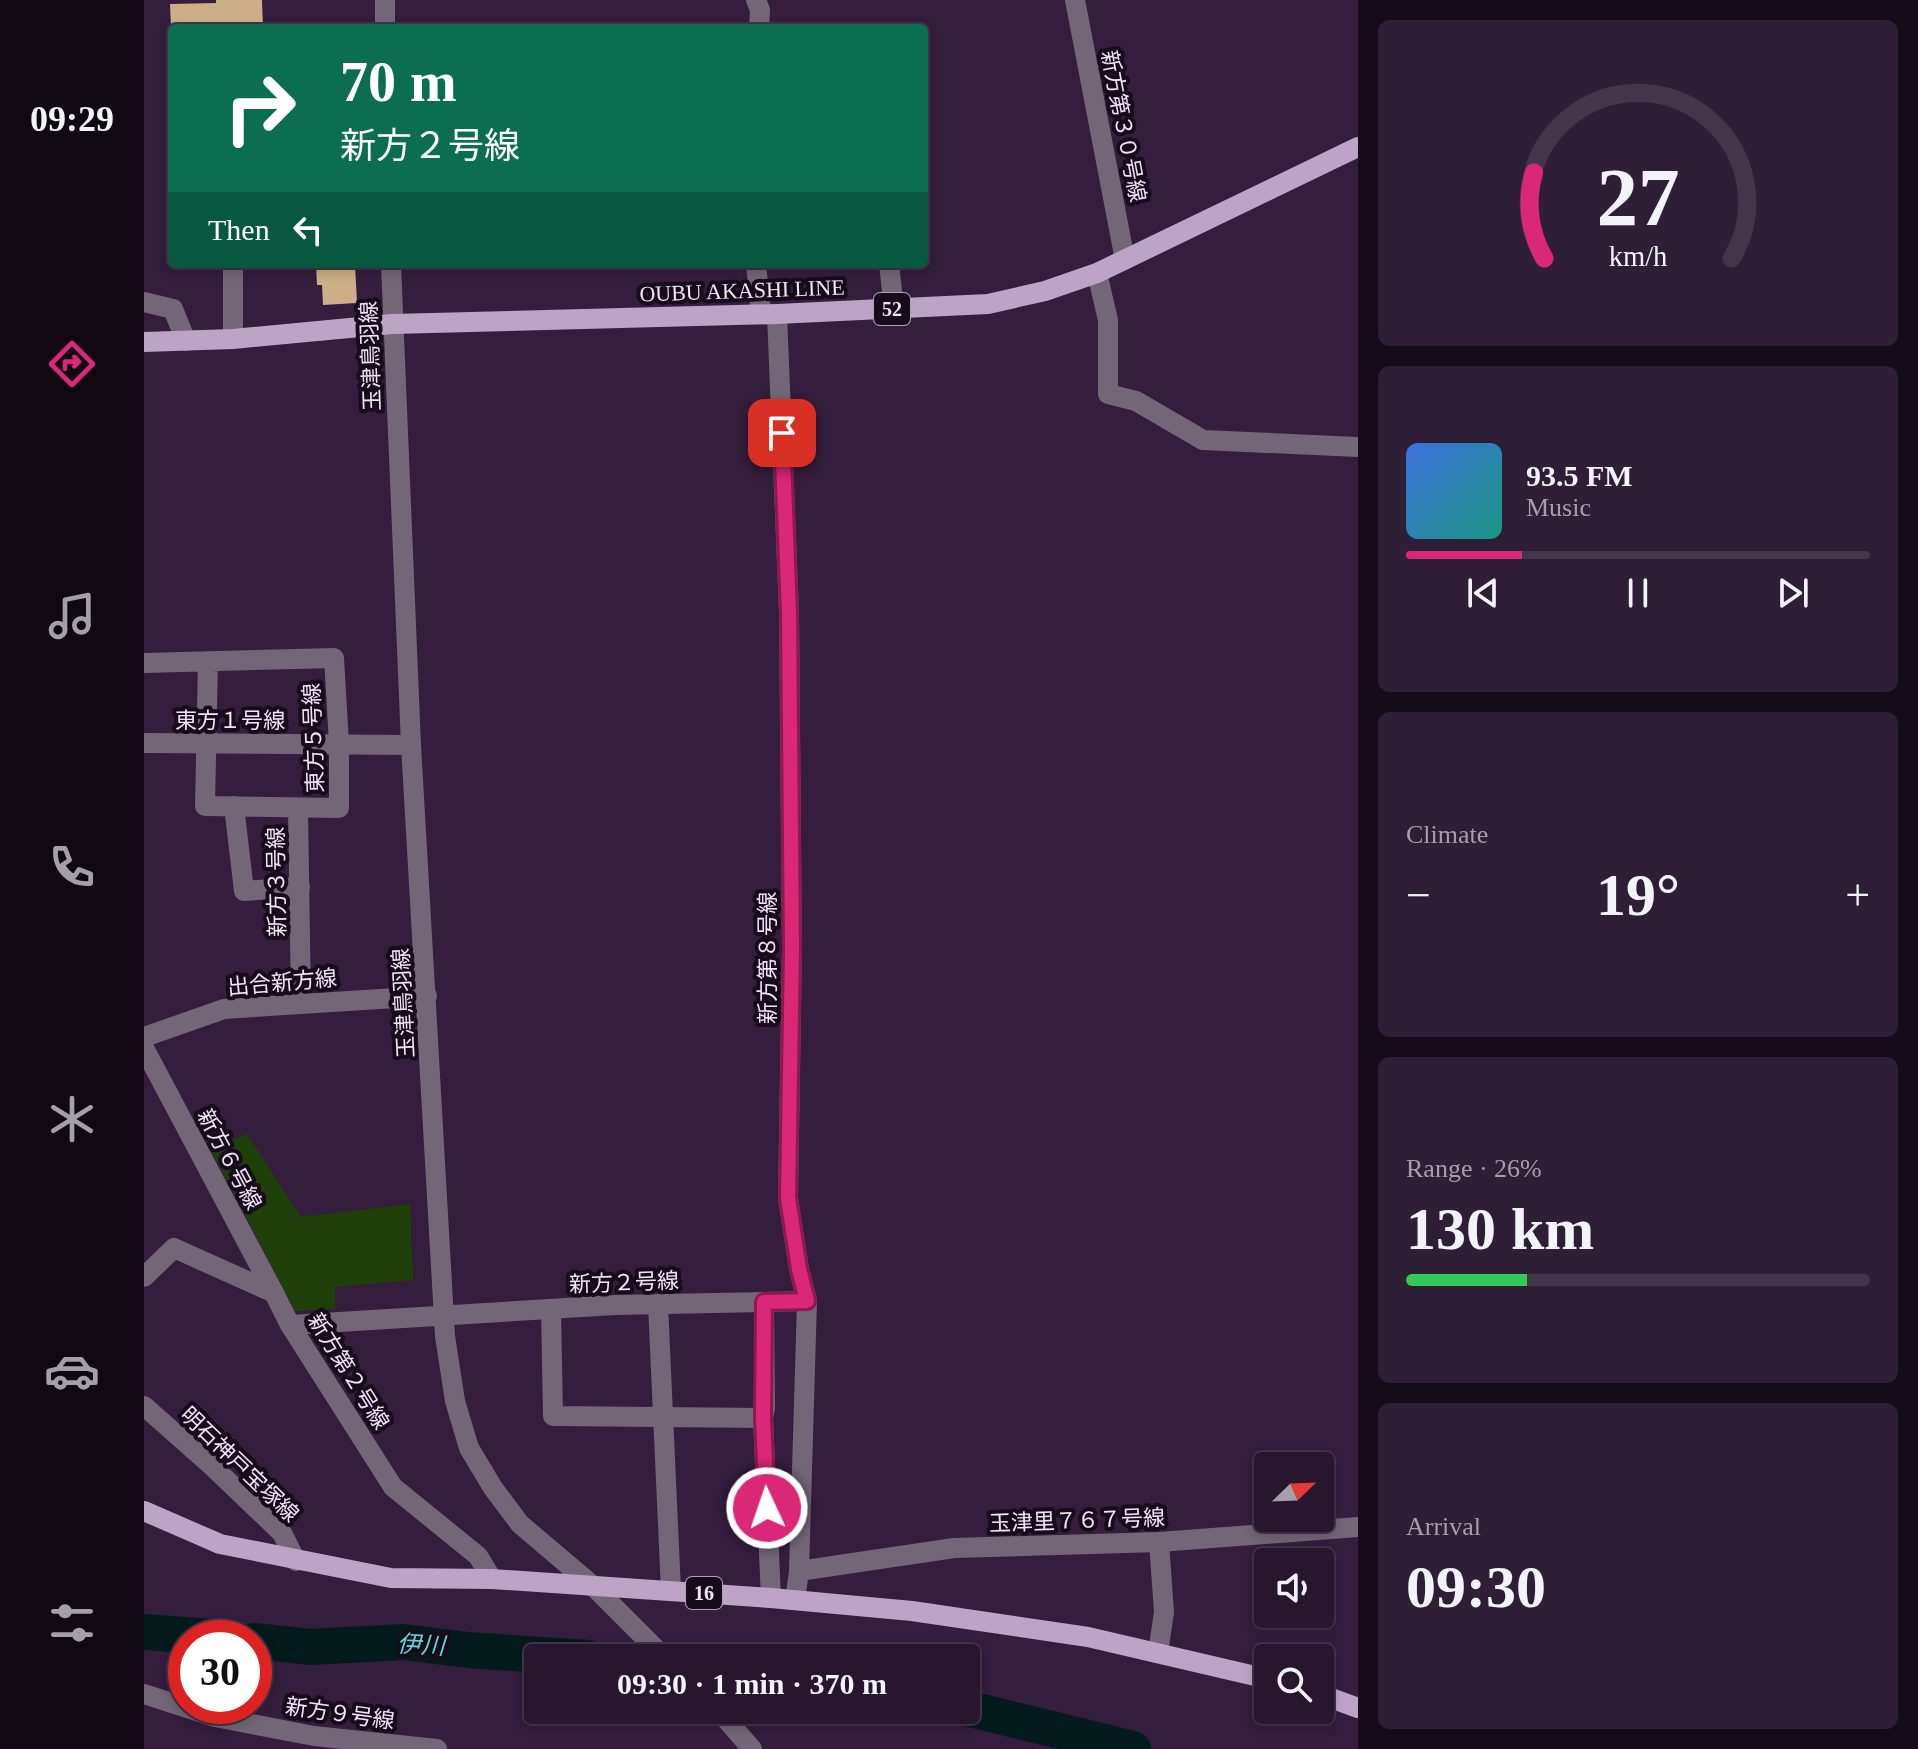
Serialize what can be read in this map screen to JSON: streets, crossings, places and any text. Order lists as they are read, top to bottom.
{
  "streets": {
    "main road": ["OUBU AKASHI LINE", "52", "16"],
    "street": [
      "新方第３０号線",
      "玉津鳥羽線",
      "東方１号線",
      "東方５号線",
      "新方３号線",
      "新方第８号線",
      "出合新方線",
      "新方６号線",
      "新方２号線",
      "新方第２号線",
      "明石神戸宝塚線",
      "玉津里７６７号線",
      "新方９号線"
    ]
  },
  "crossings": [
    ["新方第３０号線", "OUBU AKASHI LINE"],
    ["OUBU AKASHI LINE", "玉津鳥羽線"],
    ["OUBU AKASHI LINE", "新方第８号線"],
    ["玉津鳥羽線", "東方１号線"],
    ["玉津鳥羽線", "出合新方線"],
    ["玉津鳥羽線", "新方２号線"],
    ["玉津鳥羽線", "16"],
    ["東方１号線", "東方５号線"],
    ["東方５号線", "新方３号線"],
    ["新方３号線", "出合新方線"],
    ["新方第８号線", "新方２号線"],
    ["新方第８号線", "玉津里７６７号線"],
    ["新方第８号線", "16"],
    ["新方６号線", "新方第２号線"],
    ["新方２号線", "新方第２号線"],
    ["新方第２号線", "16"],
    ["明石神戸宝塚線", "16"]
  ],
  "water": ["伊川"],
  "north": "top right",
  "page": {
    "tabs": "09:29",
    "turn": ["70 m", "新方２号線"],
    "then": "Then",
    "song": ["93.5 FM", "Music"],
    "tile": [
      "Climate",
      ["Range · 26%", "130 km"],
      ["Arrival", "09:30"]
    ],
    "heat": ["−", "19°", "+"],
    "limit": "30",
    "trip": "09:30 · 1 min · 370 m",
    "gauge": ["27", "km/h"]
  }
}
